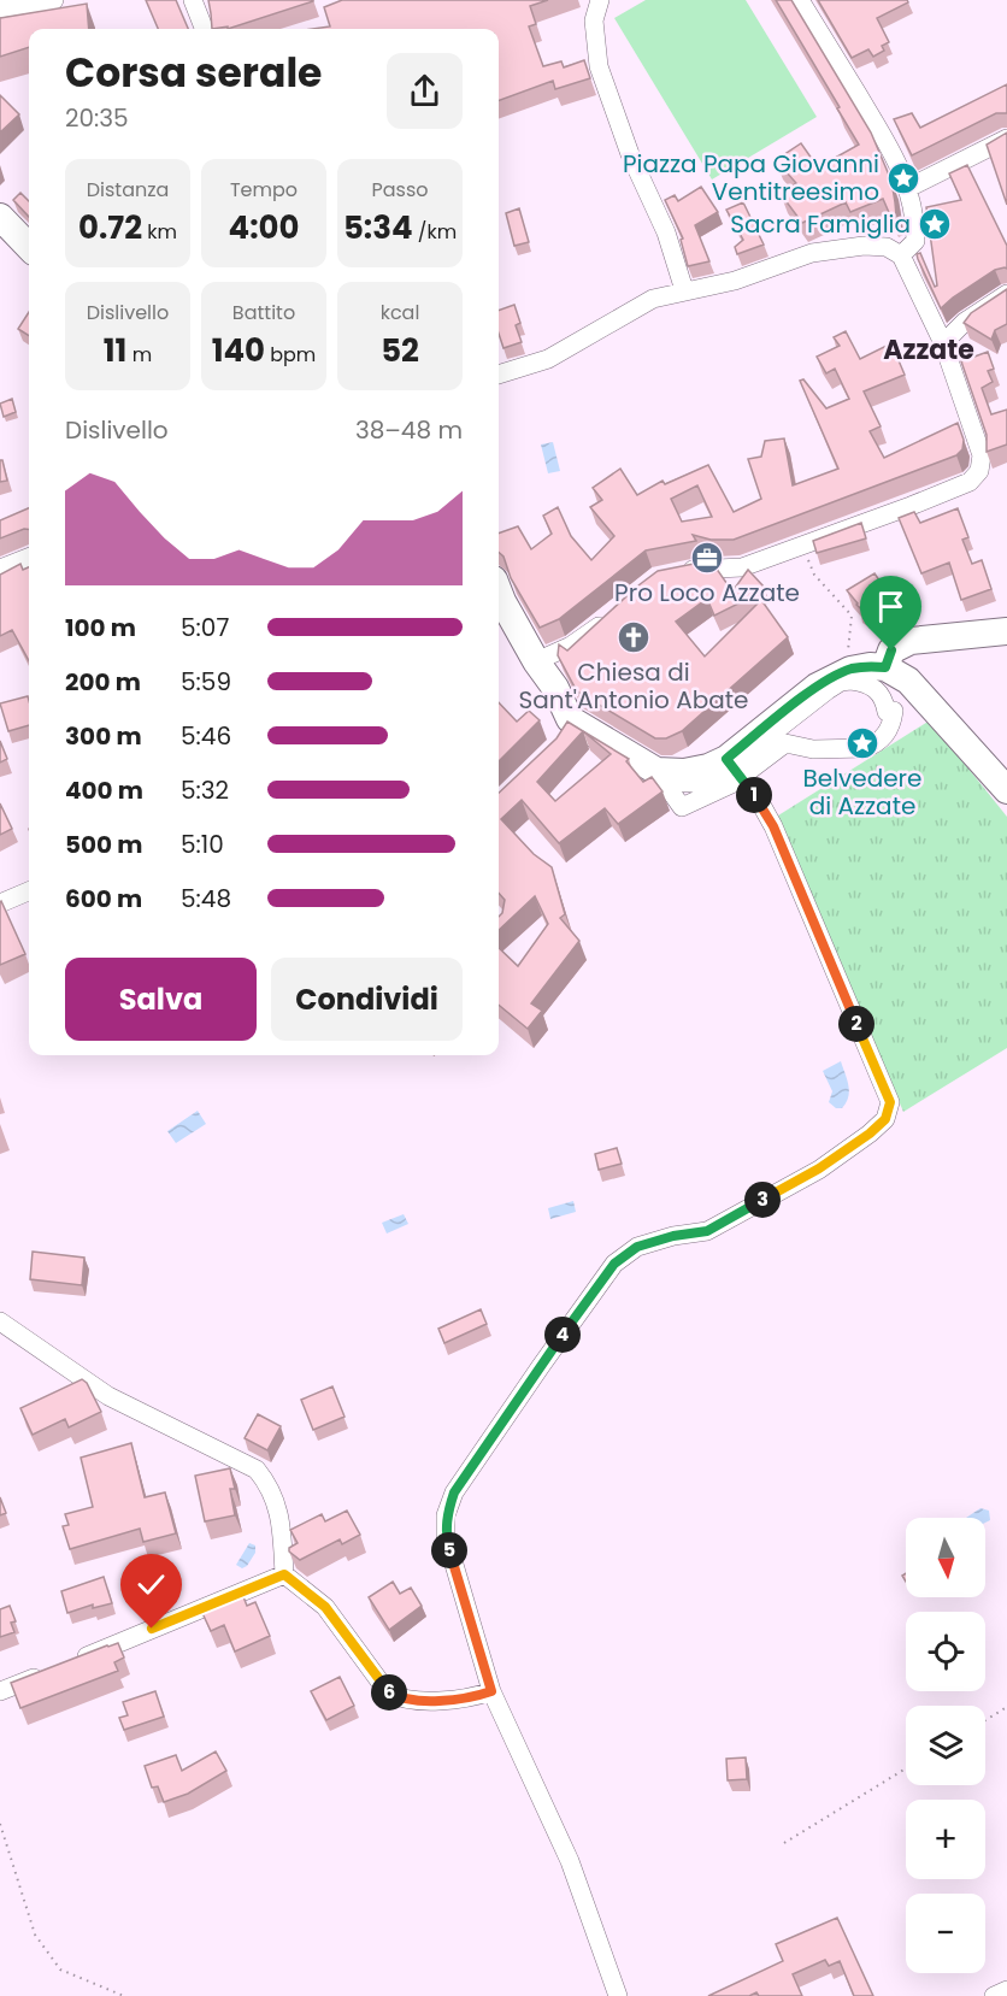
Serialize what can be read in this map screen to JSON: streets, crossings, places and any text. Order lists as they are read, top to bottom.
{
  "districts": ["Azzate"],
  "places": {
    "place": ["Piazza Papa Giovanni Ventitreesimo", "Sacra Famiglia", "Belvedere di Azzate"],
    "office": ["Pro Loco Azzate"],
    "church": ["Chiesa di Sant'Antonio Abate"]
  },
  "north": "bottom",
  "page": {
    "heading": ["Corsa serale", "20:35"],
    "stats": [
      ["Distanza", "0.72 km"],
      ["Tempo", "4:00"],
      ["Passo", "5:34 /km"],
      ["Dislivello", "11 m"],
      ["Battito", "140 bpm"],
      ["kcal", "52"]
    ],
    "chart": ["Dislivello", "38–48 m"],
    "list": [
      {
        "name": "100 m",
        "note": "5:07"
      },
      {
        "name": "200 m",
        "note": "5:59"
      },
      {
        "name": "300 m",
        "note": "5:46"
      },
      {
        "name": "400 m",
        "note": "5:32"
      },
      {
        "name": "500 m",
        "note": "5:10"
      },
      {
        "name": "600 m",
        "note": "5:48"
      }
    ],
    "pins": [
      "1",
      "2",
      "3",
      "4",
      "5",
      "6"
    ],
    "buttons": ["Salva", "Condividi"],
    "map_buttons": ["+", "−"]
  }
}
